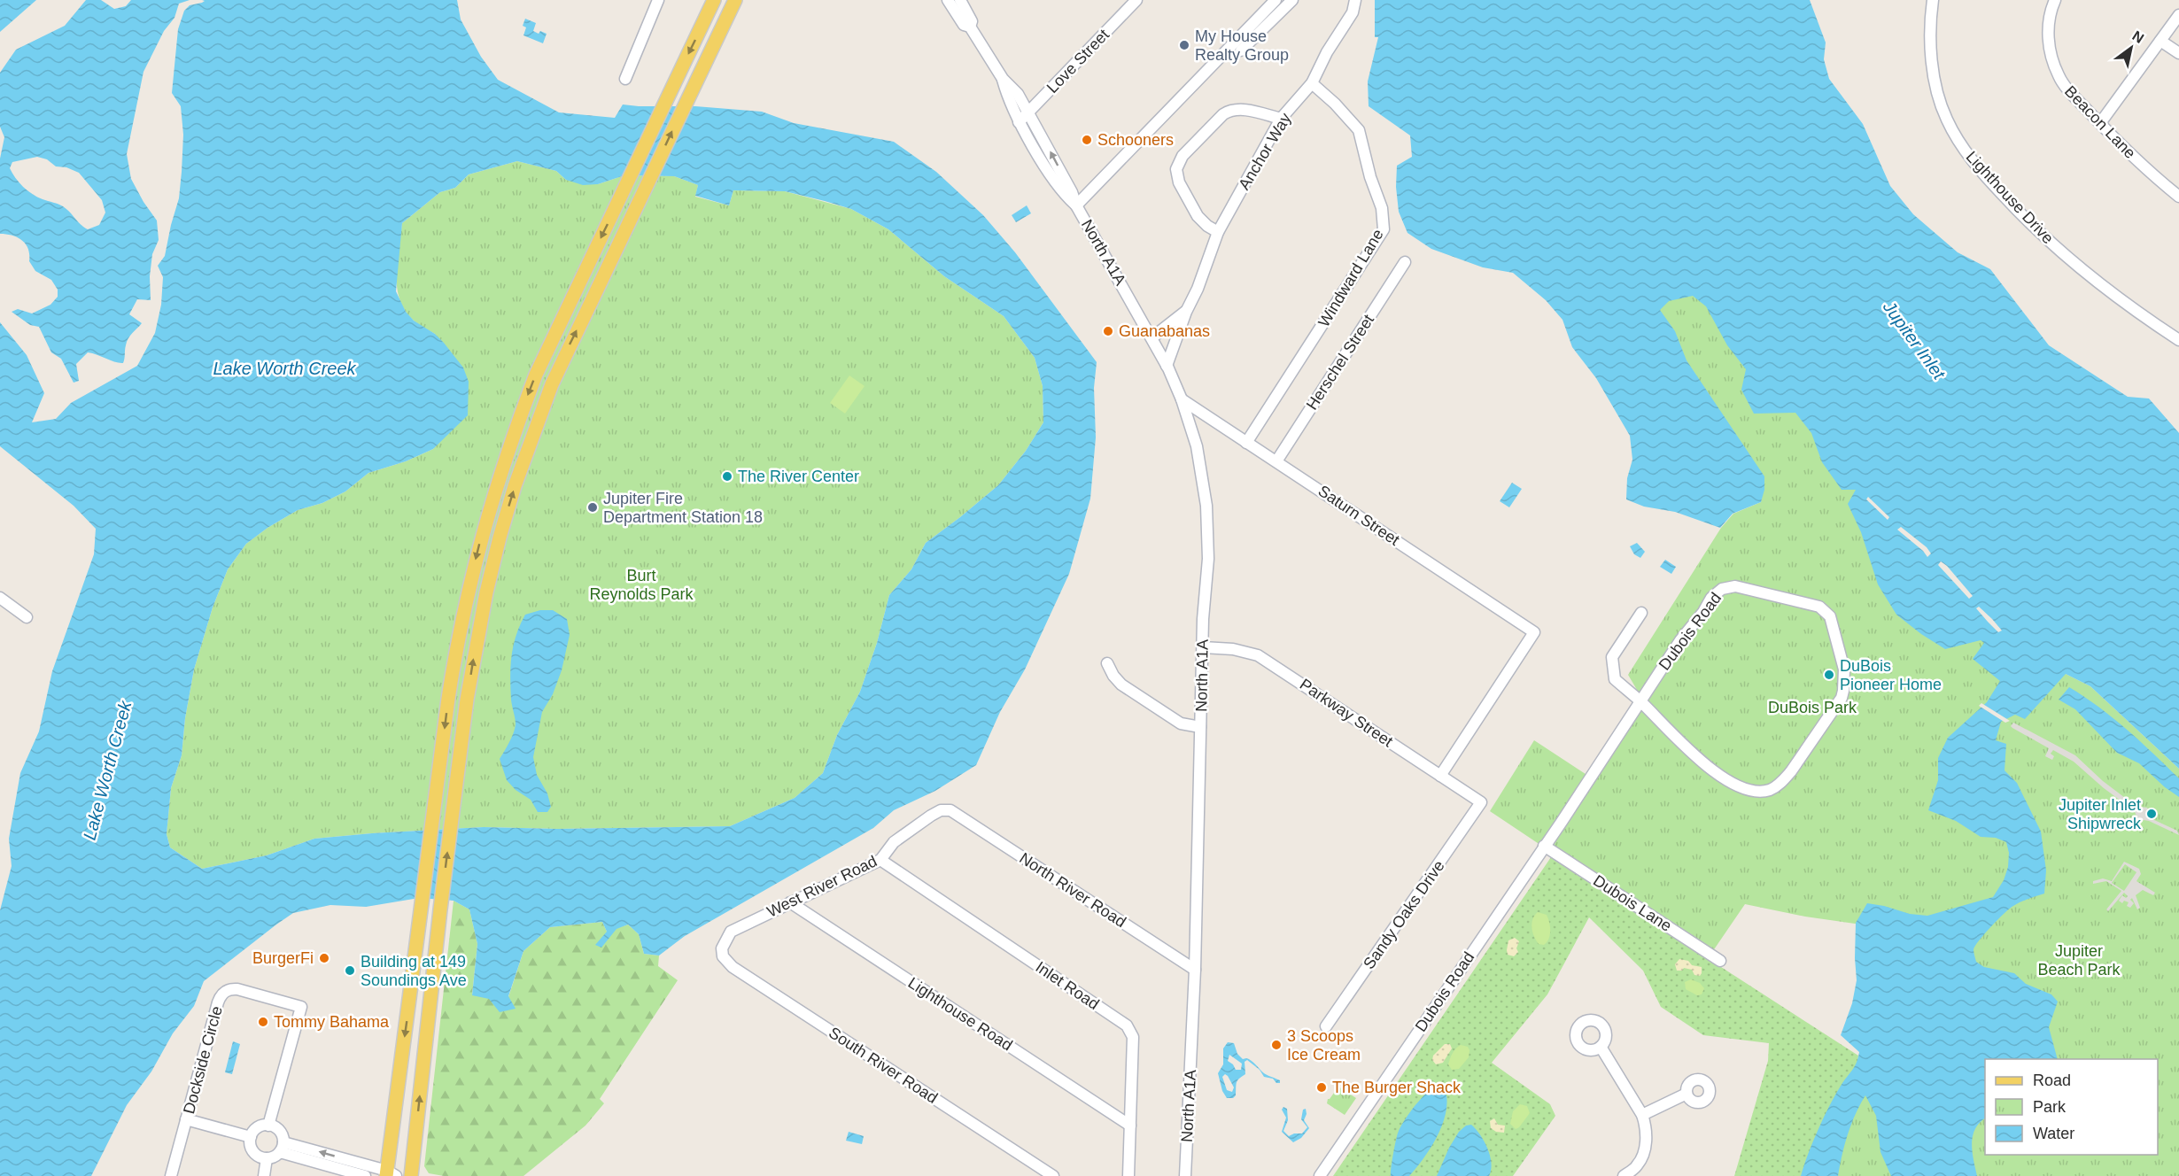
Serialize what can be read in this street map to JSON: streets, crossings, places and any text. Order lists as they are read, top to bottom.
{
  "streets": {
    "street": [
      "Love Street",
      "Beacon Lane",
      "Anchor Way",
      "Lighthouse Drive",
      "North A1A",
      "Windward Lane",
      "Herschel Street",
      "Saturn Street",
      "Dubois Road",
      "Parkway Street",
      "West River Road",
      "North River Road",
      "Dubois Lane",
      "Sandy Oaks Drive",
      "Inlet Road",
      "Lighthouse Road",
      "Dockside Circle",
      "South River Road"
    ]
  },
  "crossings": [
    ["Love Street", "North A1A"],
    ["Anchor Way", "North A1A"],
    ["Anchor Way", "Windward Lane"],
    ["North A1A", "Saturn Street"],
    ["North A1A", "Parkway Street"],
    ["North A1A", "North River Road"],
    ["Windward Lane", "Saturn Street"],
    ["Herschel Street", "Saturn Street"],
    ["Saturn Street", "Parkway Street"],
    ["Dubois Road", "Dubois Lane"],
    ["Parkway Street", "Sandy Oaks Drive"],
    ["West River Road", "North River Road"],
    ["West River Road", "Inlet Road"],
    ["West River Road", "Lighthouse Road"],
    ["West River Road", "South River Road"],
    ["Inlet Road", "Lighthouse Road"]
  ],
  "water": ["Jupiter Inlet", "Lake Worth Creek"],
  "parks": ["Burt Reynolds Park", "DuBois Park", "Jupiter Beach Park"],
  "places": [
    "My House Realty Group",
    "Schooners",
    "Guanabanas",
    "The River Center",
    "Jupiter Fire Department Station 18",
    "DuBois Pioneer Home",
    "Jupiter Inlet Shipwreck",
    "BurgerFi",
    "Building at 149 Soundings Ave",
    "Tommy Bahama",
    "3 Scoops Ice Cream",
    "The Burger Shack"
  ],
  "legend": ["Road", "Park", "Water"],
  "north": "top right"
}
